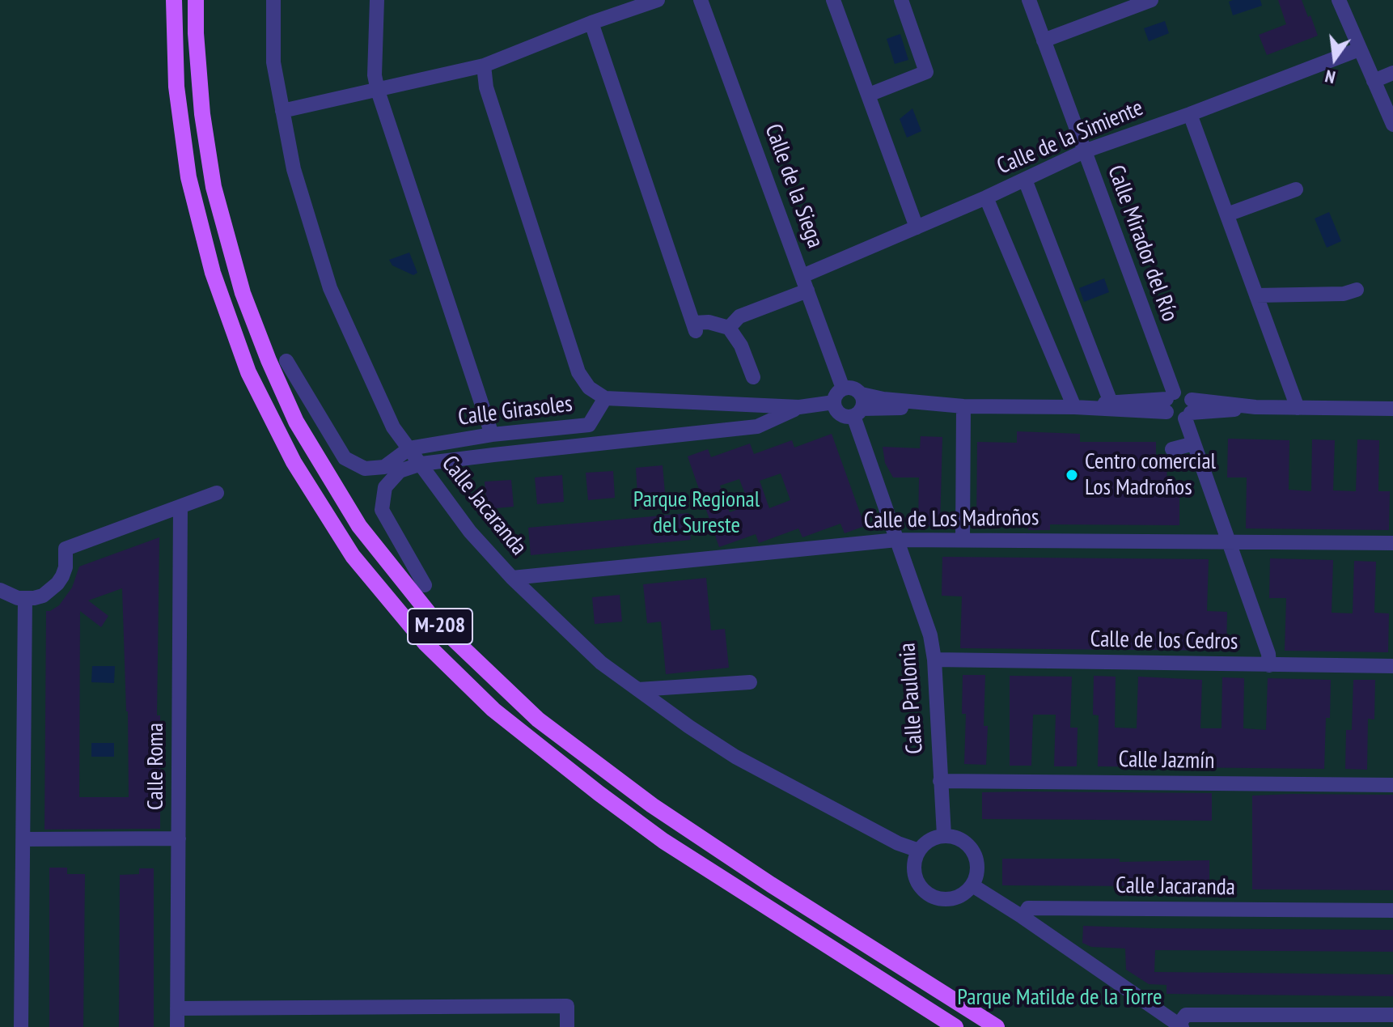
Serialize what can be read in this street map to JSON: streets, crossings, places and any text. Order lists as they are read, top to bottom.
{
  "streets": {
    "main road": ["M-208"],
    "street": [
      "Calle de la Simiente",
      "Calle de la Siega",
      "Calle Mirador del Río",
      "Calle Girasoles",
      "Calle Jacaranda",
      "Calle de Los Madroños",
      "Calle de los Cedros",
      "Calle Paulonia",
      "Calle Jazmín",
      "Calle Roma"
    ]
  },
  "crossings": [
    ["Calle de la Simiente", "Calle de la Siega"],
    ["Calle de la Simiente", "Calle Mirador del Río"],
    ["Calle de la Siega", "Calle Girasoles"],
    ["Calle de la Siega", "Calle Paulonia"],
    ["Calle Girasoles", "Calle Jacaranda"],
    ["Calle Girasoles", "Calle Paulonia"],
    ["Calle Jacaranda", "Calle de Los Madroños"],
    ["Calle Jacaranda", "Calle Paulonia"],
    ["Calle de Los Madroños", "Calle Paulonia"],
    ["Calle de los Cedros", "Calle Paulonia"],
    ["Calle Paulonia", "Calle Jazmín"]
  ],
  "parks": ["Parque Regional del Sureste", "Parque Matilde de la Torre"],
  "places": ["Centro comercial Los Madroños"],
  "north": "bottom"
}
